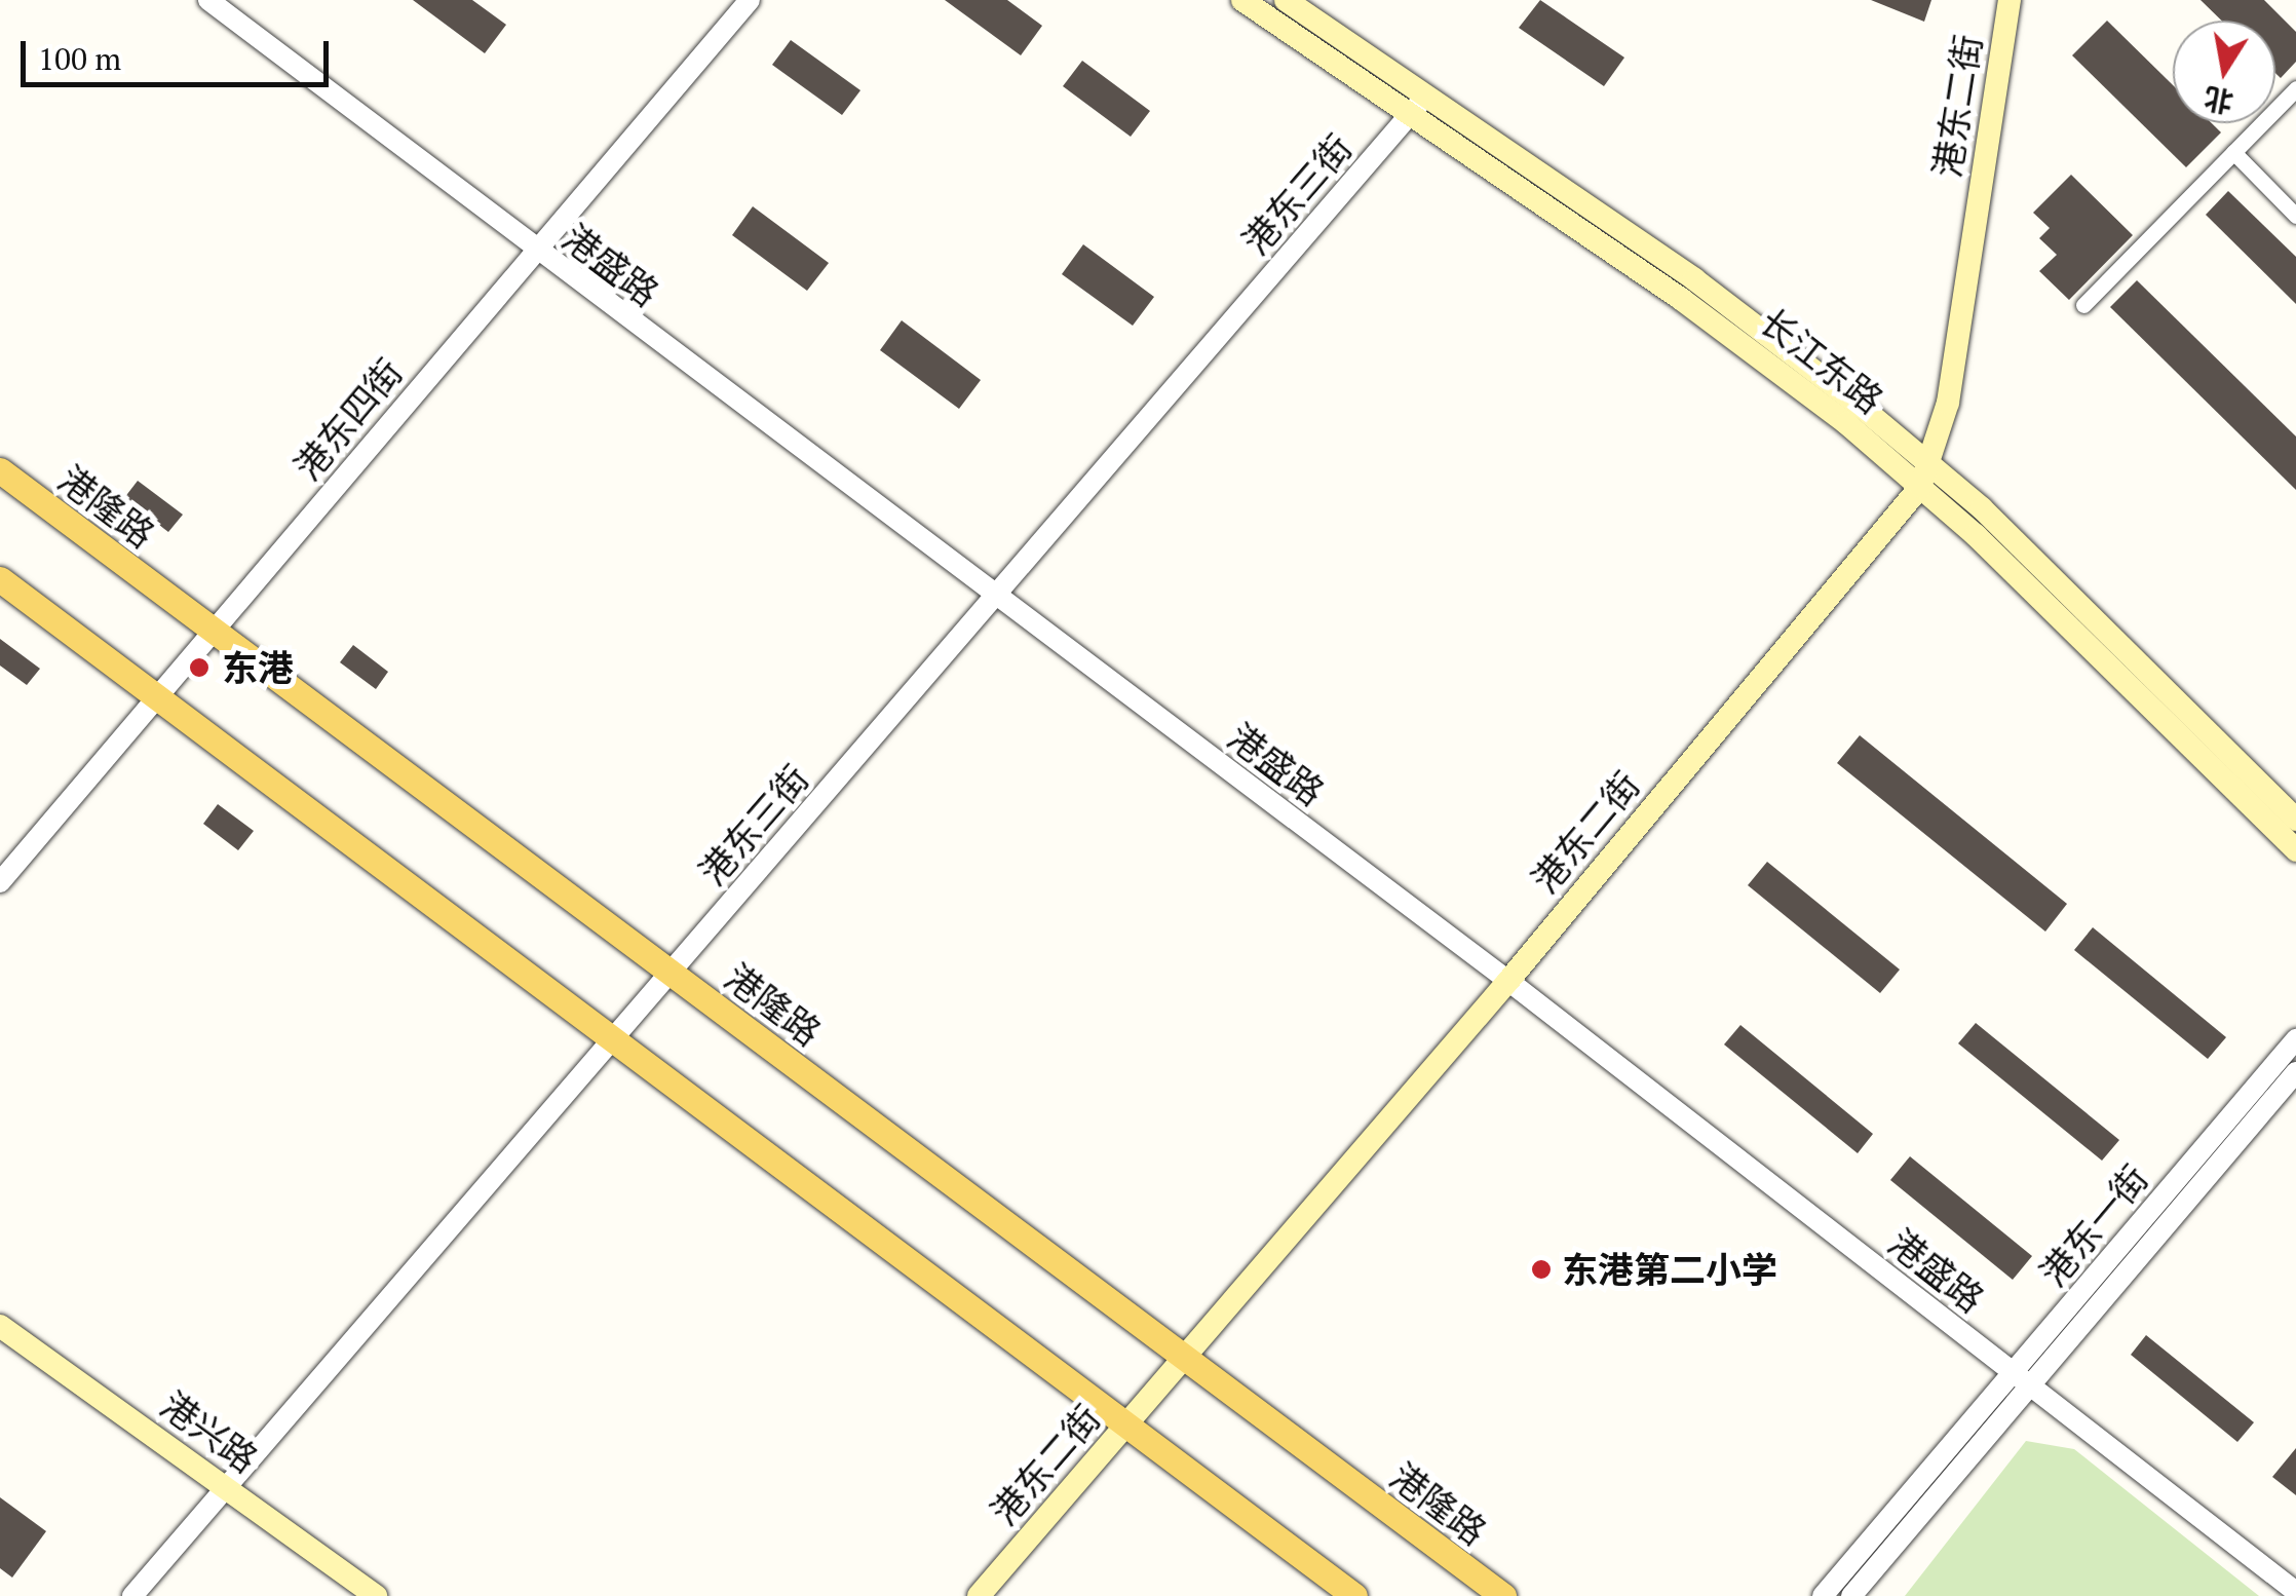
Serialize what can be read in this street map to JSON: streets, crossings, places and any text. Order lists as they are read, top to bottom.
{
  "streets": {
    "main road": [
      "港东二街",
      "长江东路",
      "港隆路",
      "港兴路"
    ],
    "street": [
      "港东三街",
      "港盛路",
      "港东四街",
      "港东一街"
    ]
  },
  "crossings": [
    ["港东二街", "港盛路"],
    ["港东二街", "长江东路"],
    ["港东二街", "港隆路"],
    ["港东三街", "港盛路"],
    ["港东三街", "长江东路"],
    ["港东三街", "港隆路"],
    ["港东三街", "港兴路"],
    ["港盛路", "港东四街"],
    ["港盛路", "港东一街"],
    ["港东四街", "港隆路"]
  ],
  "places": ["东港", "东港第二小学"],
  "scale_bar": "100 m",
  "north": "bottom"
}
